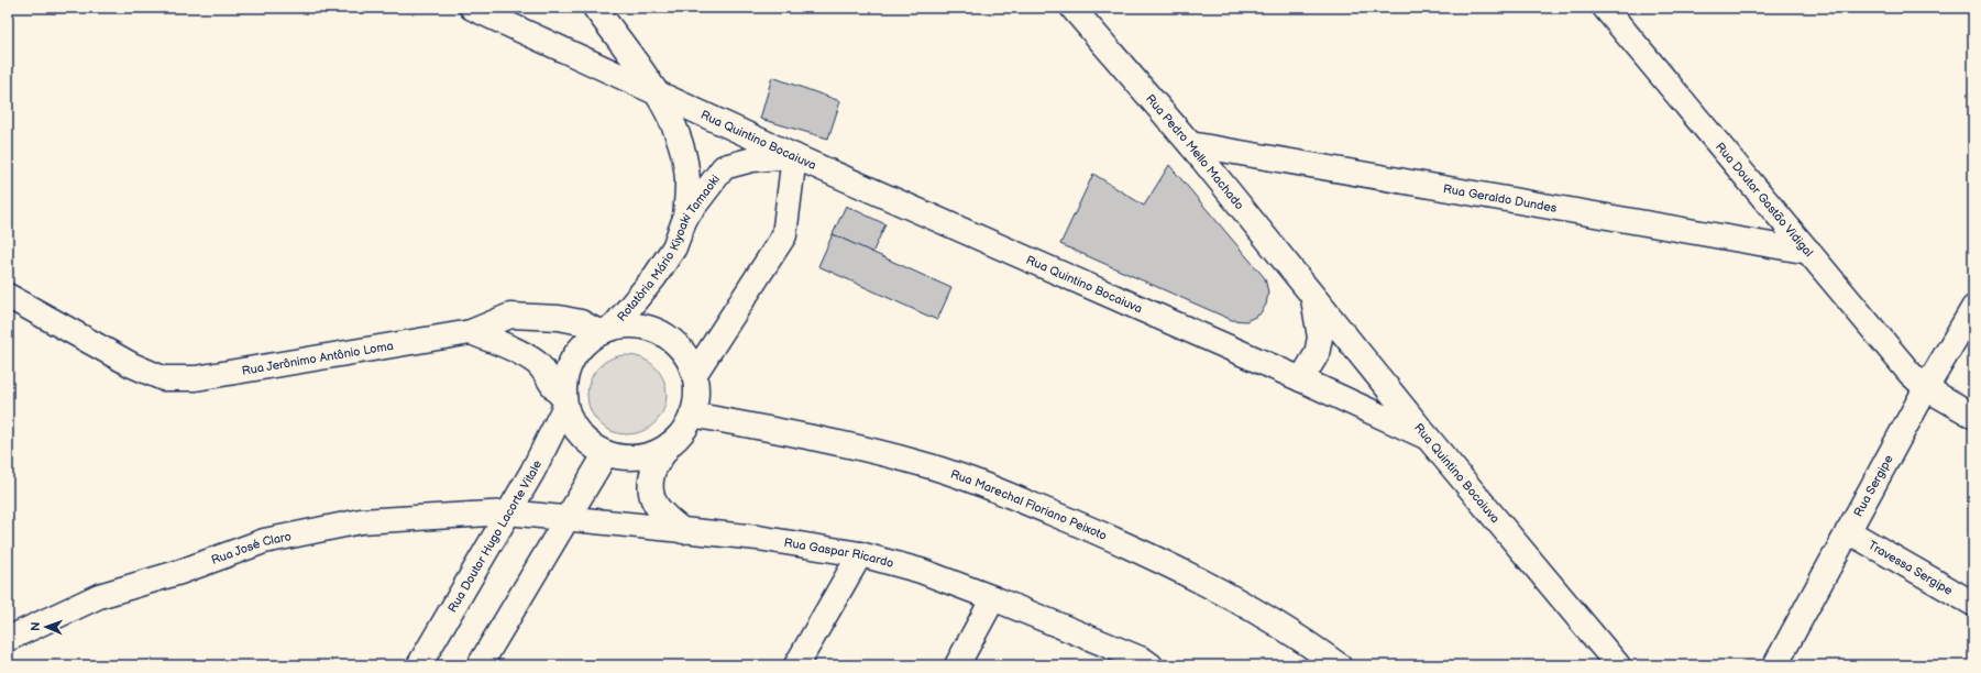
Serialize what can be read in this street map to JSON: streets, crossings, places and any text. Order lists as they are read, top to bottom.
{
  "streets": {
    "street": [
      "Rua Quintino Bocaiuva",
      "Rua Pedro Mello Machado",
      "Rua Geraldo Dundes",
      "Rua Doutor Gastão Vidigal",
      "Rotatória Mário Kiyoaki Tamaoki",
      "Rua Jerônimo Antônio Loma",
      "Rua Sergipe",
      "Rua Marechal Floriano Peixoto",
      "Rua Doutor Hugo Lacorte Vitale",
      "Rua José Claro",
      "Rua Gaspar Ricardo",
      "Travessa Sergipe"
    ]
  },
  "crossings": [
    ["Rua Quintino Bocaiuva", "Rua Pedro Mello Machado"],
    ["Rua Quintino Bocaiuva", "Rotatória Mário Kiyoaki Tamaoki"],
    ["Rua Pedro Mello Machado", "Rua Geraldo Dundes"],
    ["Rua Geraldo Dundes", "Rua Doutor Gastão Vidigal"],
    ["Rua Doutor Gastão Vidigal", "Rua Sergipe"],
    ["Rotatória Mário Kiyoaki Tamaoki", "Rua Jerônimo Antônio Loma"],
    ["Rotatória Mário Kiyoaki Tamaoki", "Rua Marechal Floriano Peixoto"],
    ["Rotatória Mário Kiyoaki Tamaoki", "Rua Doutor Hugo Lacorte Vitale"],
    ["Rua Jerônimo Antônio Loma", "Rua Marechal Floriano Peixoto"],
    ["Rua Jerônimo Antônio Loma", "Rua Doutor Hugo Lacorte Vitale"],
    ["Rua Sergipe", "Travessa Sergipe"],
    ["Rua Marechal Floriano Peixoto", "Rua Doutor Hugo Lacorte Vitale"],
    ["Rua Doutor Hugo Lacorte Vitale", "Rua José Claro"],
    ["Rua Doutor Hugo Lacorte Vitale", "Rua Gaspar Ricardo"],
    ["Rua José Claro", "Rua Gaspar Ricardo"]
  ],
  "north": "left"
}
